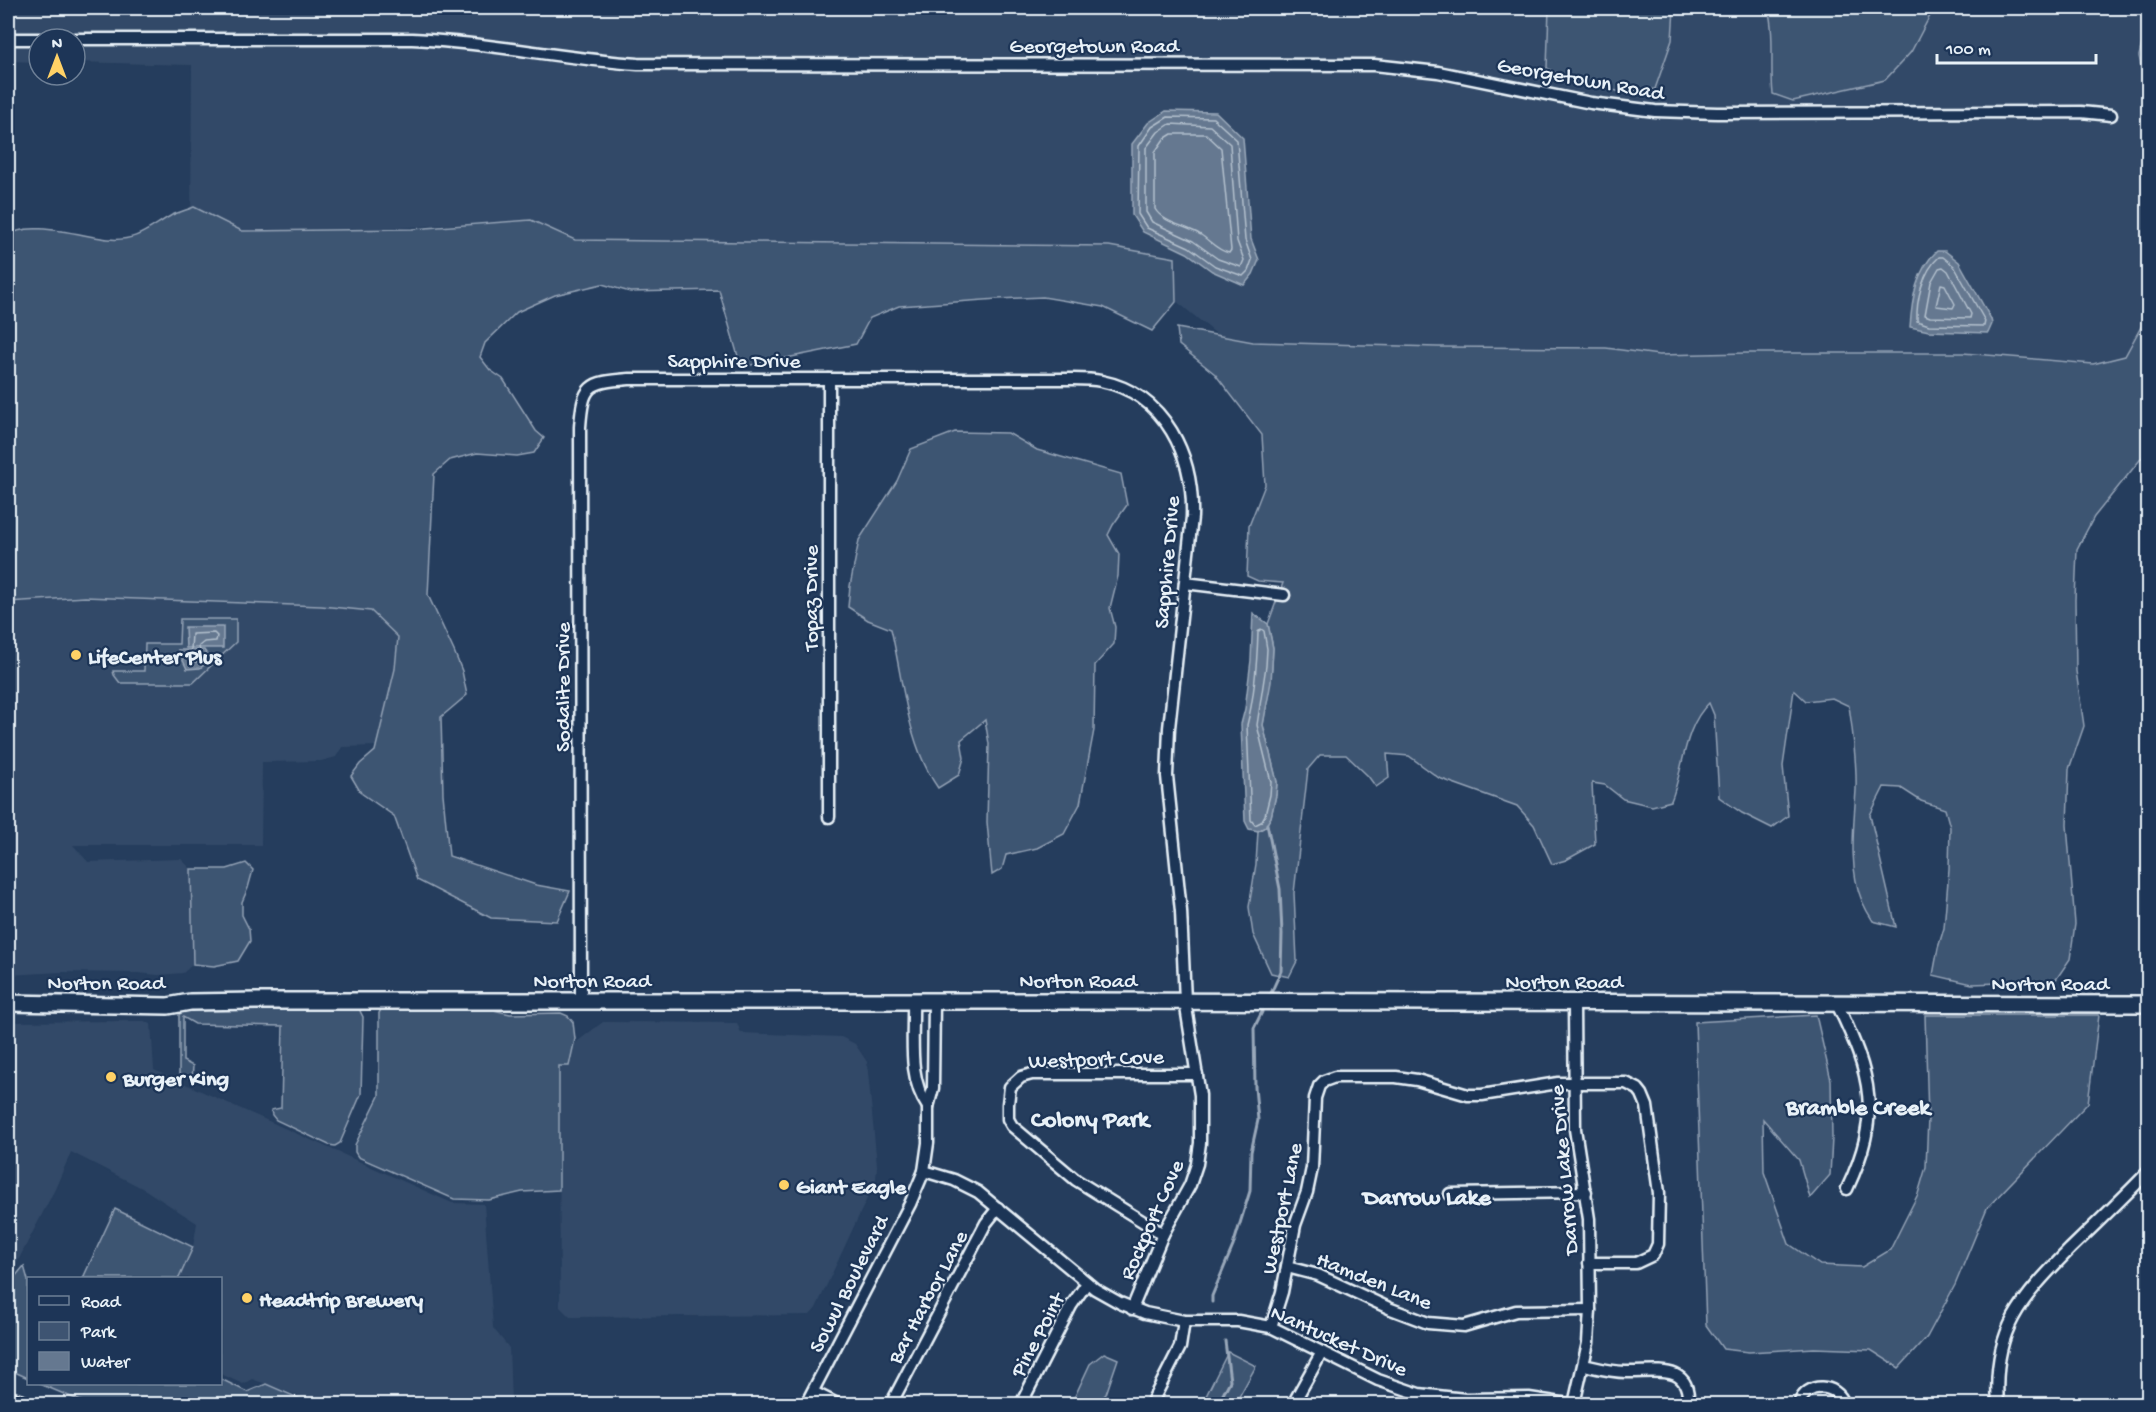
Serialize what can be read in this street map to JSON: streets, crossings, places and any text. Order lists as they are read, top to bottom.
{
  "streets": {
    "street": [
      "Georgetown Road",
      "Sapphire Drive",
      "Topaz Drive",
      "Sodalite Drive",
      "Norton Road",
      "Westport Cove",
      "Darrow Lake Drive",
      "Westport Lane",
      "Rockport Cove",
      "Hamden Lane",
      "Sowul Boulevard",
      "Bar Harbor Lane",
      "Pine Point",
      "Nantucket Drive"
    ]
  },
  "crossings": [
    ["Sapphire Drive", "Topaz Drive"],
    ["Sapphire Drive", "Sodalite Drive"],
    ["Sapphire Drive", "Norton Road"],
    ["Sapphire Drive", "Rockport Cove"],
    ["Sodalite Drive", "Norton Road"],
    ["Norton Road", "Darrow Lake Drive"],
    ["Norton Road", "Rockport Cove"],
    ["Norton Road", "Sowul Boulevard"],
    ["Westport Cove", "Rockport Cove"],
    ["Darrow Lake Drive", "Westport Lane"],
    ["Darrow Lake Drive", "Hamden Lane"],
    ["Westport Lane", "Hamden Lane"],
    ["Westport Lane", "Nantucket Drive"],
    ["Rockport Cove", "Nantucket Drive"],
    ["Sowul Boulevard", "Nantucket Drive"],
    ["Bar Harbor Lane", "Nantucket Drive"],
    ["Pine Point", "Nantucket Drive"]
  ],
  "districts": ["Bramble Creek", "Colony Park", "Darrow Lake"],
  "places": [
    "LifeCenter Plus",
    "Burger King",
    "Giant Eagle",
    "Headtrip Brewery"
  ],
  "legend": ["Road", "Park", "Water"],
  "scale_bar": "100 m",
  "north": "top"
}
